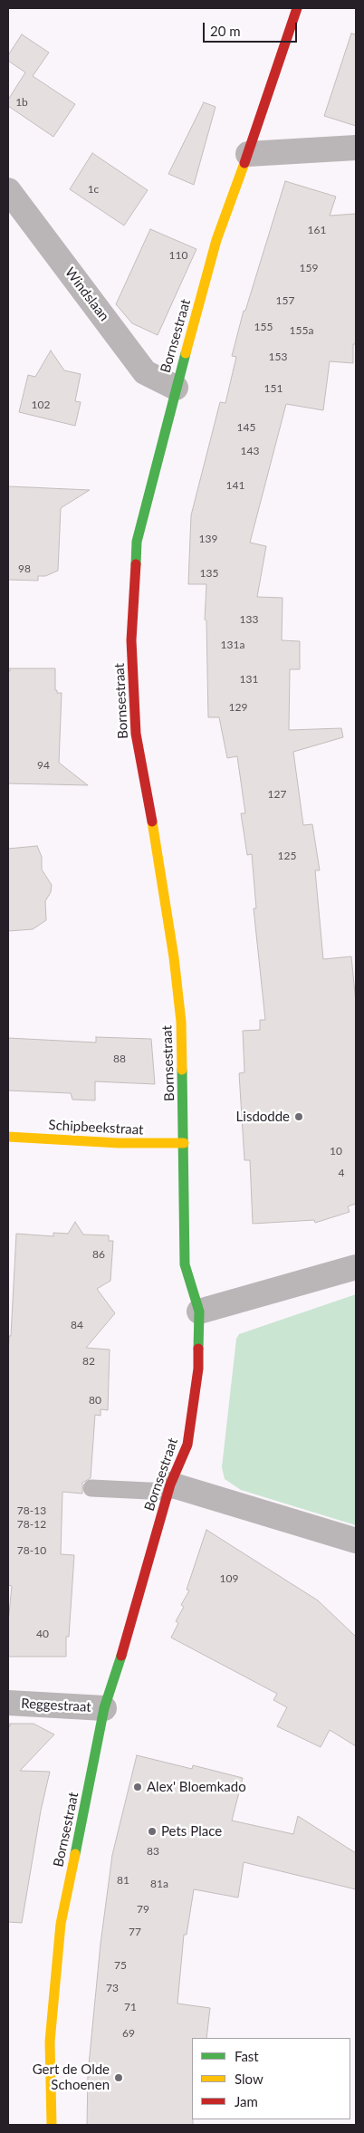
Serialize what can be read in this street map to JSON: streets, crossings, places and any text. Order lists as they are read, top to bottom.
{
  "streets": {
    "street": [
      "Windslaan",
      "Bornsestraat",
      "Schipbeekstraat",
      "Reggestraat"
    ]
  },
  "crossings": [
    ["Windslaan", "Bornsestraat"],
    ["Bornsestraat", "Schipbeekstraat"],
    ["Bornsestraat", "Reggestraat"]
  ],
  "places": [
    "Lisdodde",
    "Alex' Bloemkado",
    "Pets Place",
    "Gert de Olde Schoenen"
  ],
  "house_numbers": [
    "1b",
    "1c",
    "161",
    "110",
    "159",
    "157",
    "155",
    "155a",
    "153",
    "151",
    "102",
    "145",
    "143",
    "141",
    "139",
    "98",
    "135",
    "133",
    "131a",
    "131",
    "129",
    "94",
    "127",
    "125",
    "88",
    "10",
    "4",
    "86",
    "84",
    "82",
    "80",
    "78-13",
    "78-12",
    "78-10",
    "109",
    "40",
    "83",
    "81",
    "81a",
    "79",
    "77",
    "75",
    "73",
    "71",
    "69"
  ],
  "legend": ["Fast", "Slow", "Jam"],
  "scale_bar": "20 m"
}
